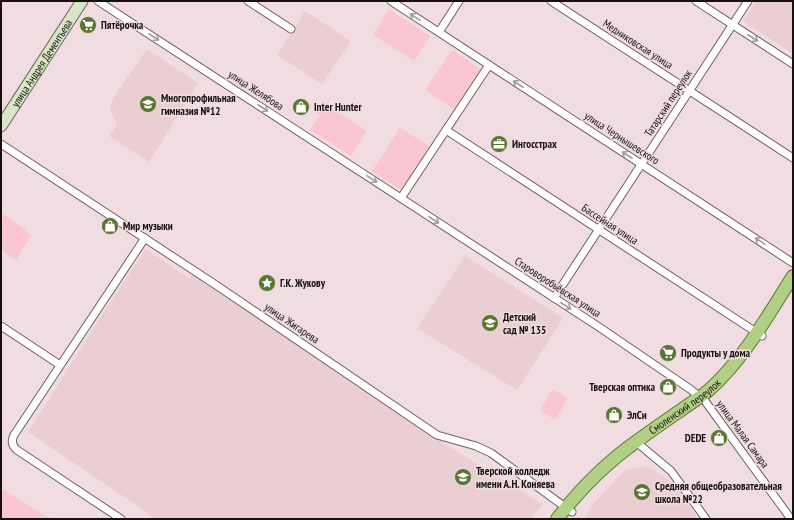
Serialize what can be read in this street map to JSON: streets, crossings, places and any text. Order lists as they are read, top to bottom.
{
  "streets": {
    "main road": ["Смоленский переулок"],
    "street": [
      "Медниковская улица",
      "улица Андрея Дементьева",
      "улица Желябова",
      "Татарский переулок",
      "улица Чернышевского",
      "Бассейная улица",
      "Староворобьёвская улица",
      "улица Жигарева",
      "улица Малая Самара"
    ]
  },
  "crossings": [
    ["Медниковская улица", "Татарский переулок"],
    ["улица Желябова", "Староворобьёвская улица"],
    ["Татарский переулок", "улица Чернышевского"],
    ["Татарский переулок", "Бассейная улица"],
    ["Татарский переулок", "Староворобьёвская улица"],
    ["Бассейная улица", "Смоленский переулок"],
    ["Староворобьёвская улица", "Смоленский переулок"],
    ["Староворобьёвская улица", "улица Малая Самара"],
    ["улица Жигарева", "Смоленский переулок"],
    ["Смоленский переулок", "улица Малая Самара"]
  ],
  "one_way": ["улица Желябова", "улица Чернышевского", "Староворобьёвская улица"],
  "places": {
    "supermarket": ["Пятёрочка", "Продукты у дома"],
    "school or university": [
      "Многопрофильная гимназия №12",
      "Детский сад № 135",
      "Тверской колледж имени А.Н. Коняева",
      "Средняя общеобразовательная школа №22"
    ],
    "shop": [
      "Inter Hunter",
      "Мир музыки",
      "Тверская оптика",
      "ЭлСи",
      "DEDE"
    ],
    "office": ["Ингосстрах"],
    "place": ["Г.К. Жукову"]
  }
}
